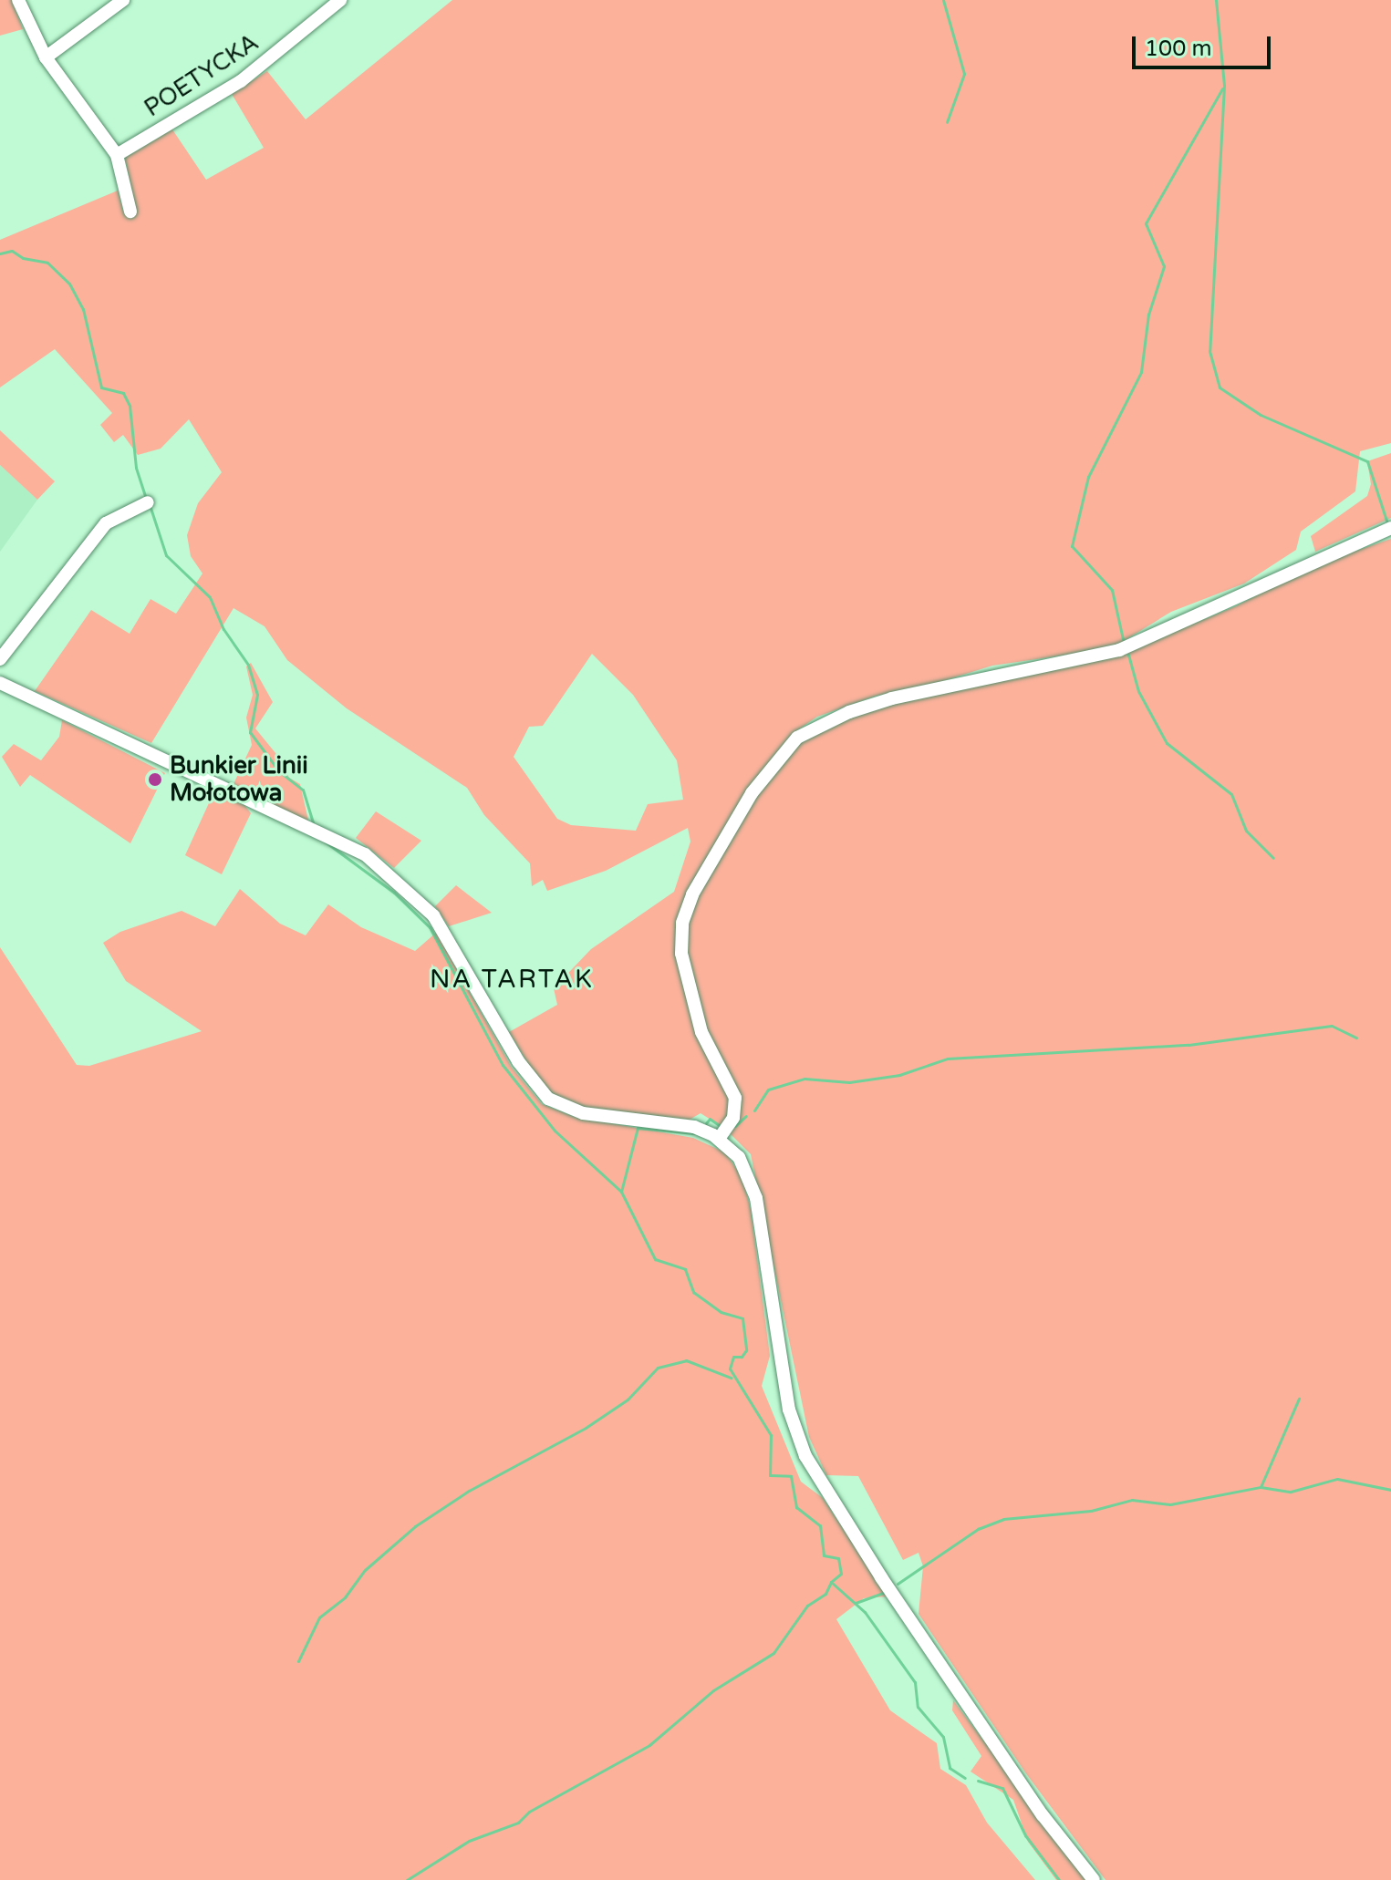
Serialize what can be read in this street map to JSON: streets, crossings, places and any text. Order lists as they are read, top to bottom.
{
  "streets": {
    "street": ["POETYCKA"]
  },
  "districts": ["NA TARTAK"],
  "places": ["Bunkier Linii Mołotowa"],
  "scale_bar": "100 m"
}
